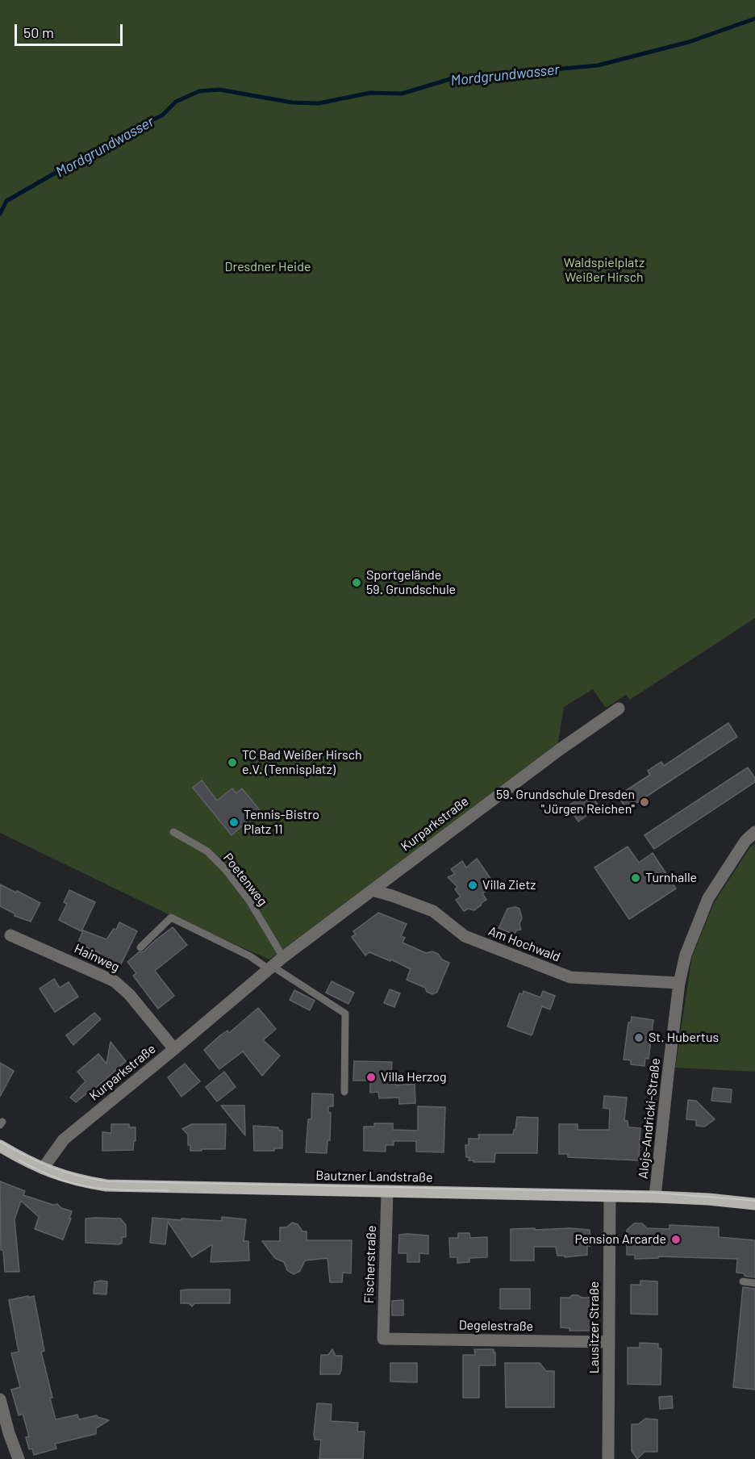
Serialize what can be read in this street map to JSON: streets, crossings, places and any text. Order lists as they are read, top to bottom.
{
  "streets": {
    "main road": ["Bautzner Landstraße"],
    "street": [
      "Kurparkstraße",
      "Am Hochwald",
      "Hainweg",
      "Alojs-Andricki-Straße",
      "Fischerstraße",
      "Degelestraße",
      "Lausitzer Straße"
    ],
    "lane": ["Poetenweg"]
  },
  "crossings": [
    ["Kurparkstraße", "Poetenweg"],
    ["Kurparkstraße", "Am Hochwald"],
    ["Kurparkstraße", "Hainweg"],
    ["Kurparkstraße", "Bautzner Landstraße"],
    ["Am Hochwald", "Alojs-Andricki-Straße"],
    ["Alojs-Andricki-Straße", "Bautzner Landstraße"],
    ["Bautzner Landstraße", "Fischerstraße"],
    ["Bautzner Landstraße", "Lausitzer Straße"],
    ["Fischerstraße", "Degelestraße"],
    ["Degelestraße", "Lausitzer Straße"]
  ],
  "water": ["Mordgrundwasser"],
  "parks": ["Waldspielplatz Weißer Hirsch", "Dresdner Heide"],
  "places": [
    "Sportgelände 59. Grundschule",
    "TC Bad Weißer Hirsch e.V. (Tennisplatz)",
    "59. Grundschule Dresden \"Jürgen Reichen\"",
    "Tennis-Bistro Platz 11",
    "Turnhalle",
    "Villa Zietz",
    "St. Hubertus",
    "Villa Herzog",
    "Pension Arcarde"
  ],
  "scale_bar": "50 m"
}
